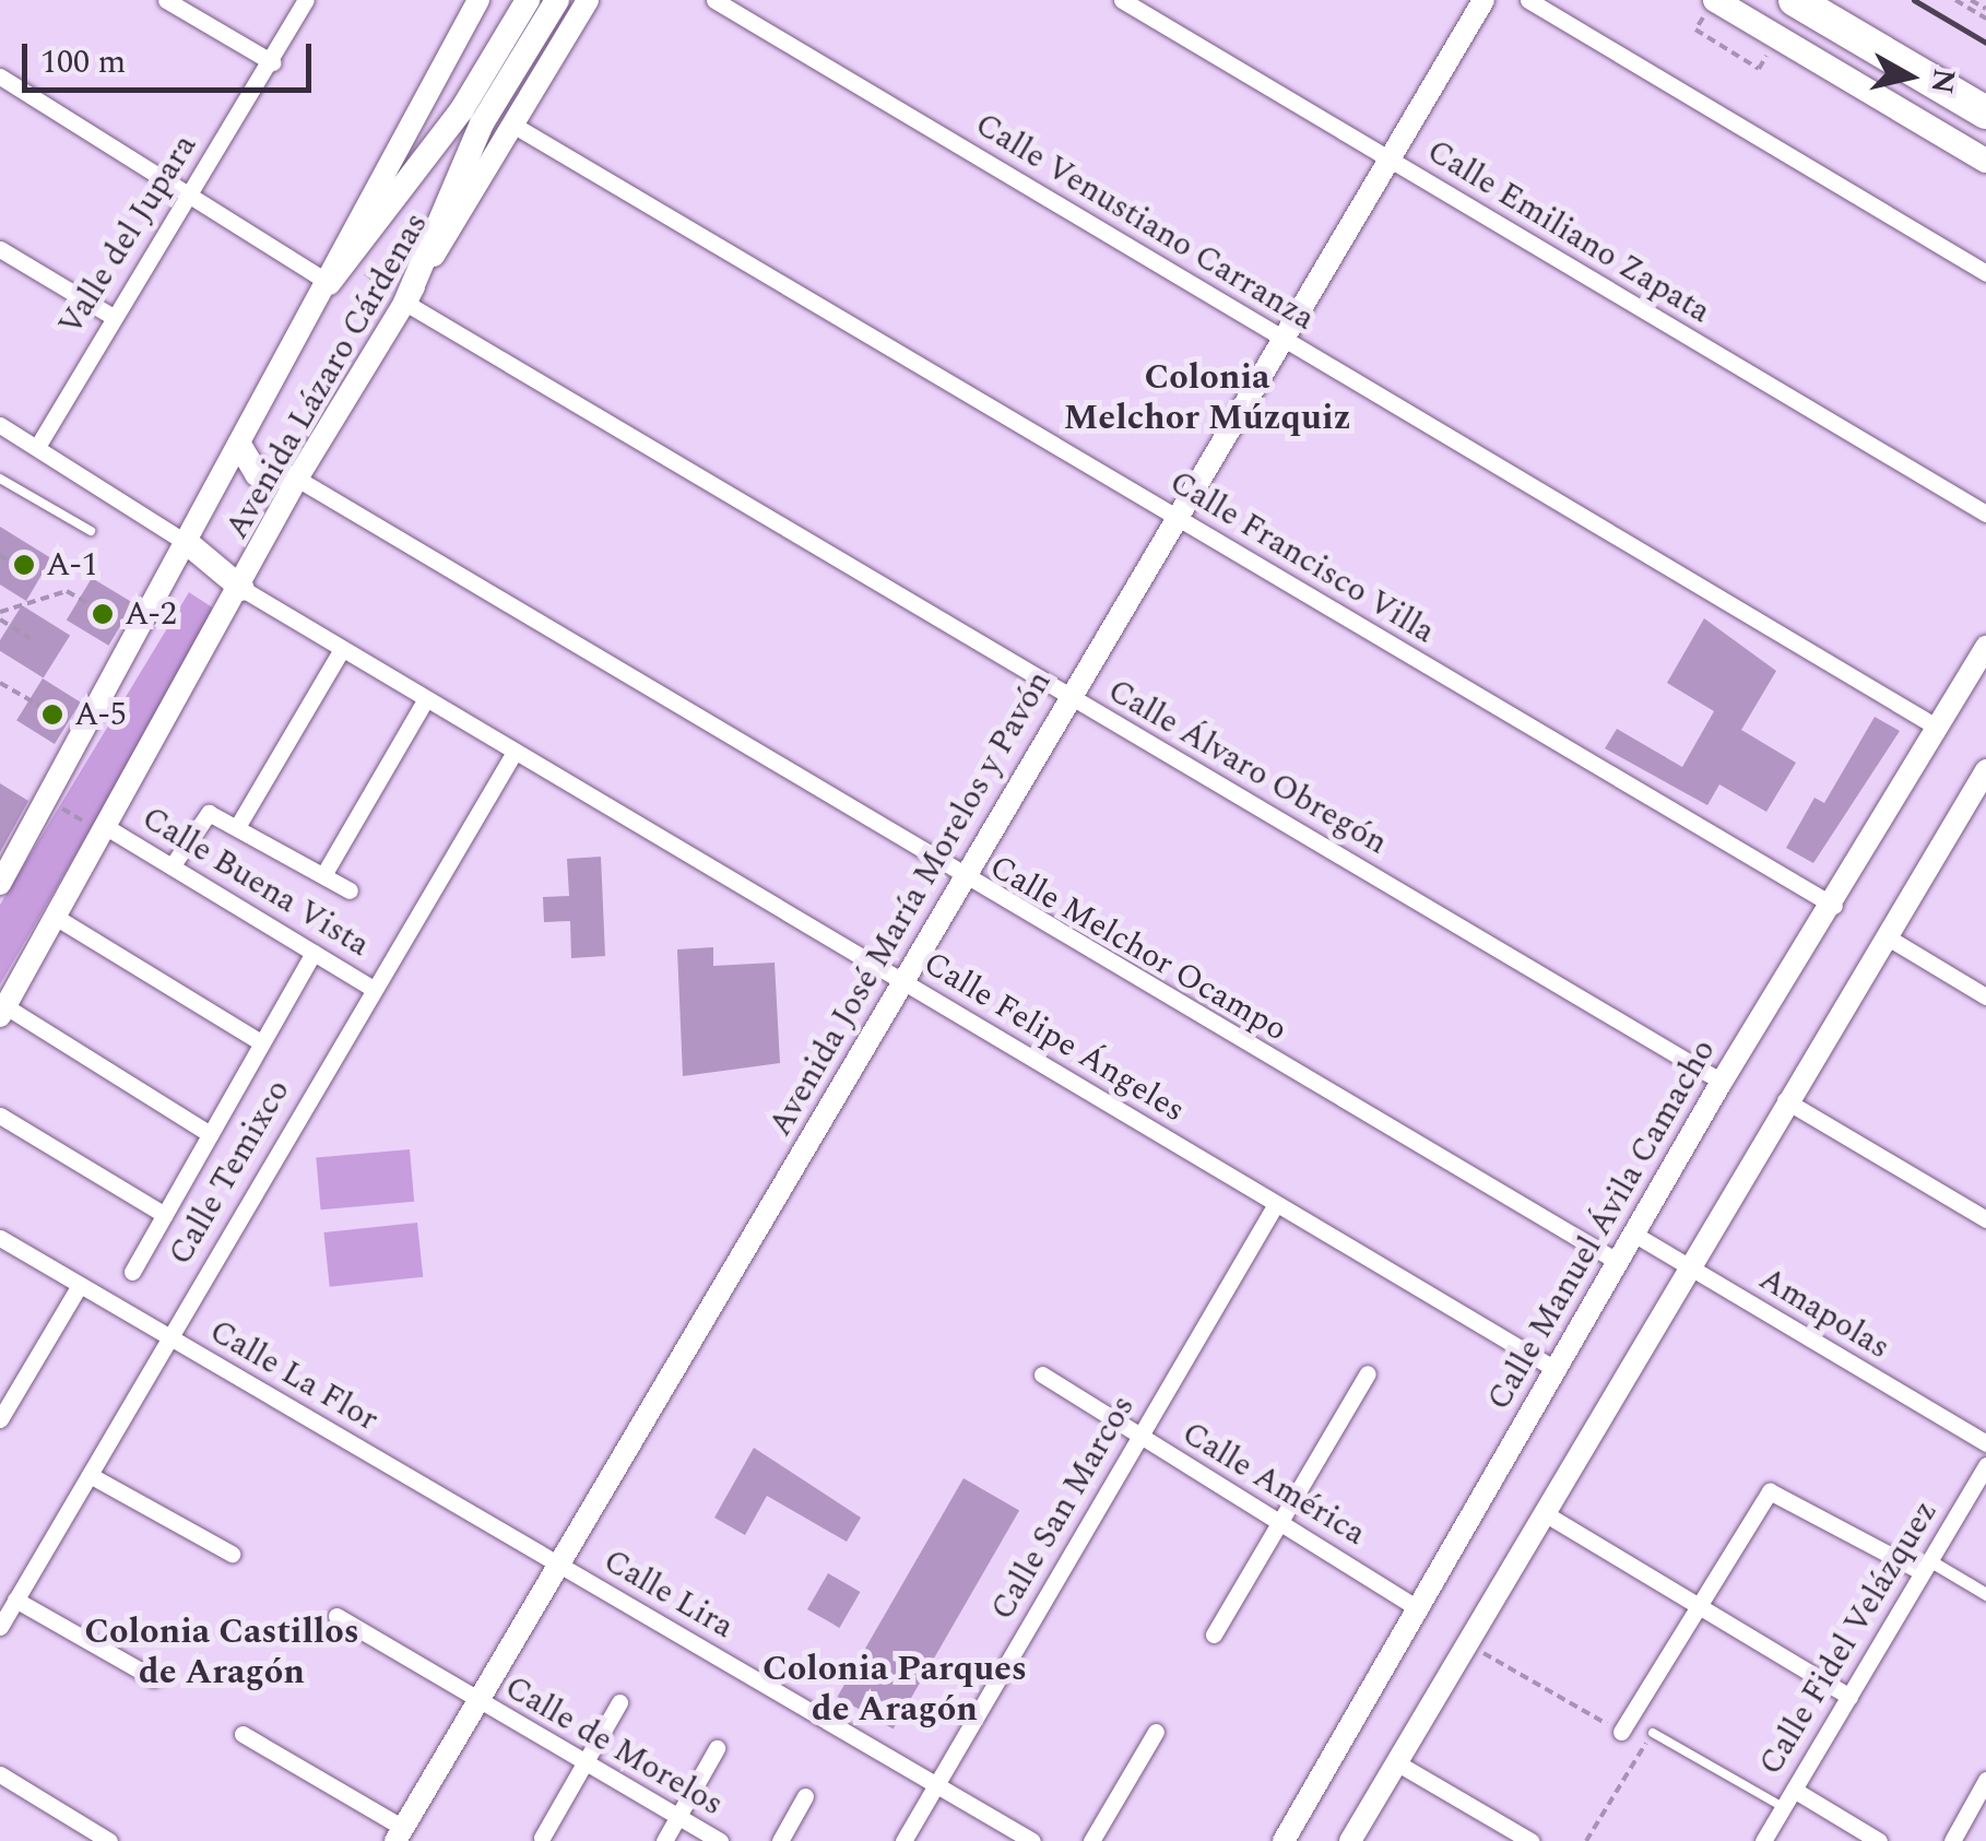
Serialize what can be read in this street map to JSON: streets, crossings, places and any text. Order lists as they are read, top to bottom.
{
  "streets": {
    "street": [
      "Calle Venustiano Carranza",
      "Calle Emiliano Zapata",
      "Valle del Jupara",
      "Avenida Lázaro Cárdenas",
      "Calle Francisco Villa",
      "Calle Álvaro Obregón",
      "Calle Buena Vista",
      "Avenida José María Morelos y Pavón",
      "Calle Melchor Ocampo",
      "Calle Felipe Ángeles",
      "Calle Temixco",
      "Calle Manuel Ávila Camacho",
      "Amapolas",
      "Calle La Flor",
      "Calle América",
      "Calle San Marcos",
      "Calle Lira",
      "Calle Fidel Velázquez",
      "Calle de Morelos"
    ]
  },
  "crossings": [
    ["Calle Venustiano Carranza", "Avenida José María Morelos y Pavón"],
    ["Calle Venustiano Carranza", "Calle Manuel Ávila Camacho"],
    ["Calle Emiliano Zapata", "Avenida José María Morelos y Pavón"],
    ["Avenida Lázaro Cárdenas", "Calle Francisco Villa"],
    ["Avenida Lázaro Cárdenas", "Calle Álvaro Obregón"],
    ["Avenida Lázaro Cárdenas", "Calle Buena Vista"],
    ["Avenida Lázaro Cárdenas", "Calle Melchor Ocampo"],
    ["Avenida Lázaro Cárdenas", "Calle Felipe Ángeles"],
    ["Calle Francisco Villa", "Avenida José María Morelos y Pavón"],
    ["Calle Francisco Villa", "Calle Manuel Ávila Camacho"],
    ["Calle Álvaro Obregón", "Avenida José María Morelos y Pavón"],
    ["Calle Álvaro Obregón", "Calle Manuel Ávila Camacho"],
    ["Calle Buena Vista", "Calle Temixco"],
    ["Avenida José María Morelos y Pavón", "Calle Melchor Ocampo"],
    ["Avenida José María Morelos y Pavón", "Calle Felipe Ángeles"],
    ["Avenida José María Morelos y Pavón", "Calle La Flor"],
    ["Avenida José María Morelos y Pavón", "Calle Lira"],
    ["Avenida José María Morelos y Pavón", "Calle de Morelos"],
    ["Calle Melchor Ocampo", "Calle Manuel Ávila Camacho"],
    ["Calle Felipe Ángeles", "Calle Temixco"],
    ["Calle Felipe Ángeles", "Calle Manuel Ávila Camacho"],
    ["Calle Felipe Ángeles", "Calle San Marcos"],
    ["Calle Temixco", "Calle La Flor"],
    ["Calle Manuel Ávila Camacho", "Amapolas"],
    ["Calle Manuel Ávila Camacho", "Calle América"],
    ["Calle La Flor", "Calle Lira"],
    ["Calle América", "Calle San Marcos"],
    ["Calle San Marcos", "Calle Lira"]
  ],
  "districts": ["Colonia Melchor Múzquiz", "Colonia Castillos de Aragón", "Colonia Parques de Aragón"],
  "places": ["A-1", "A-2", "A-5"],
  "scale_bar": "100 m",
  "north": "right"
}
